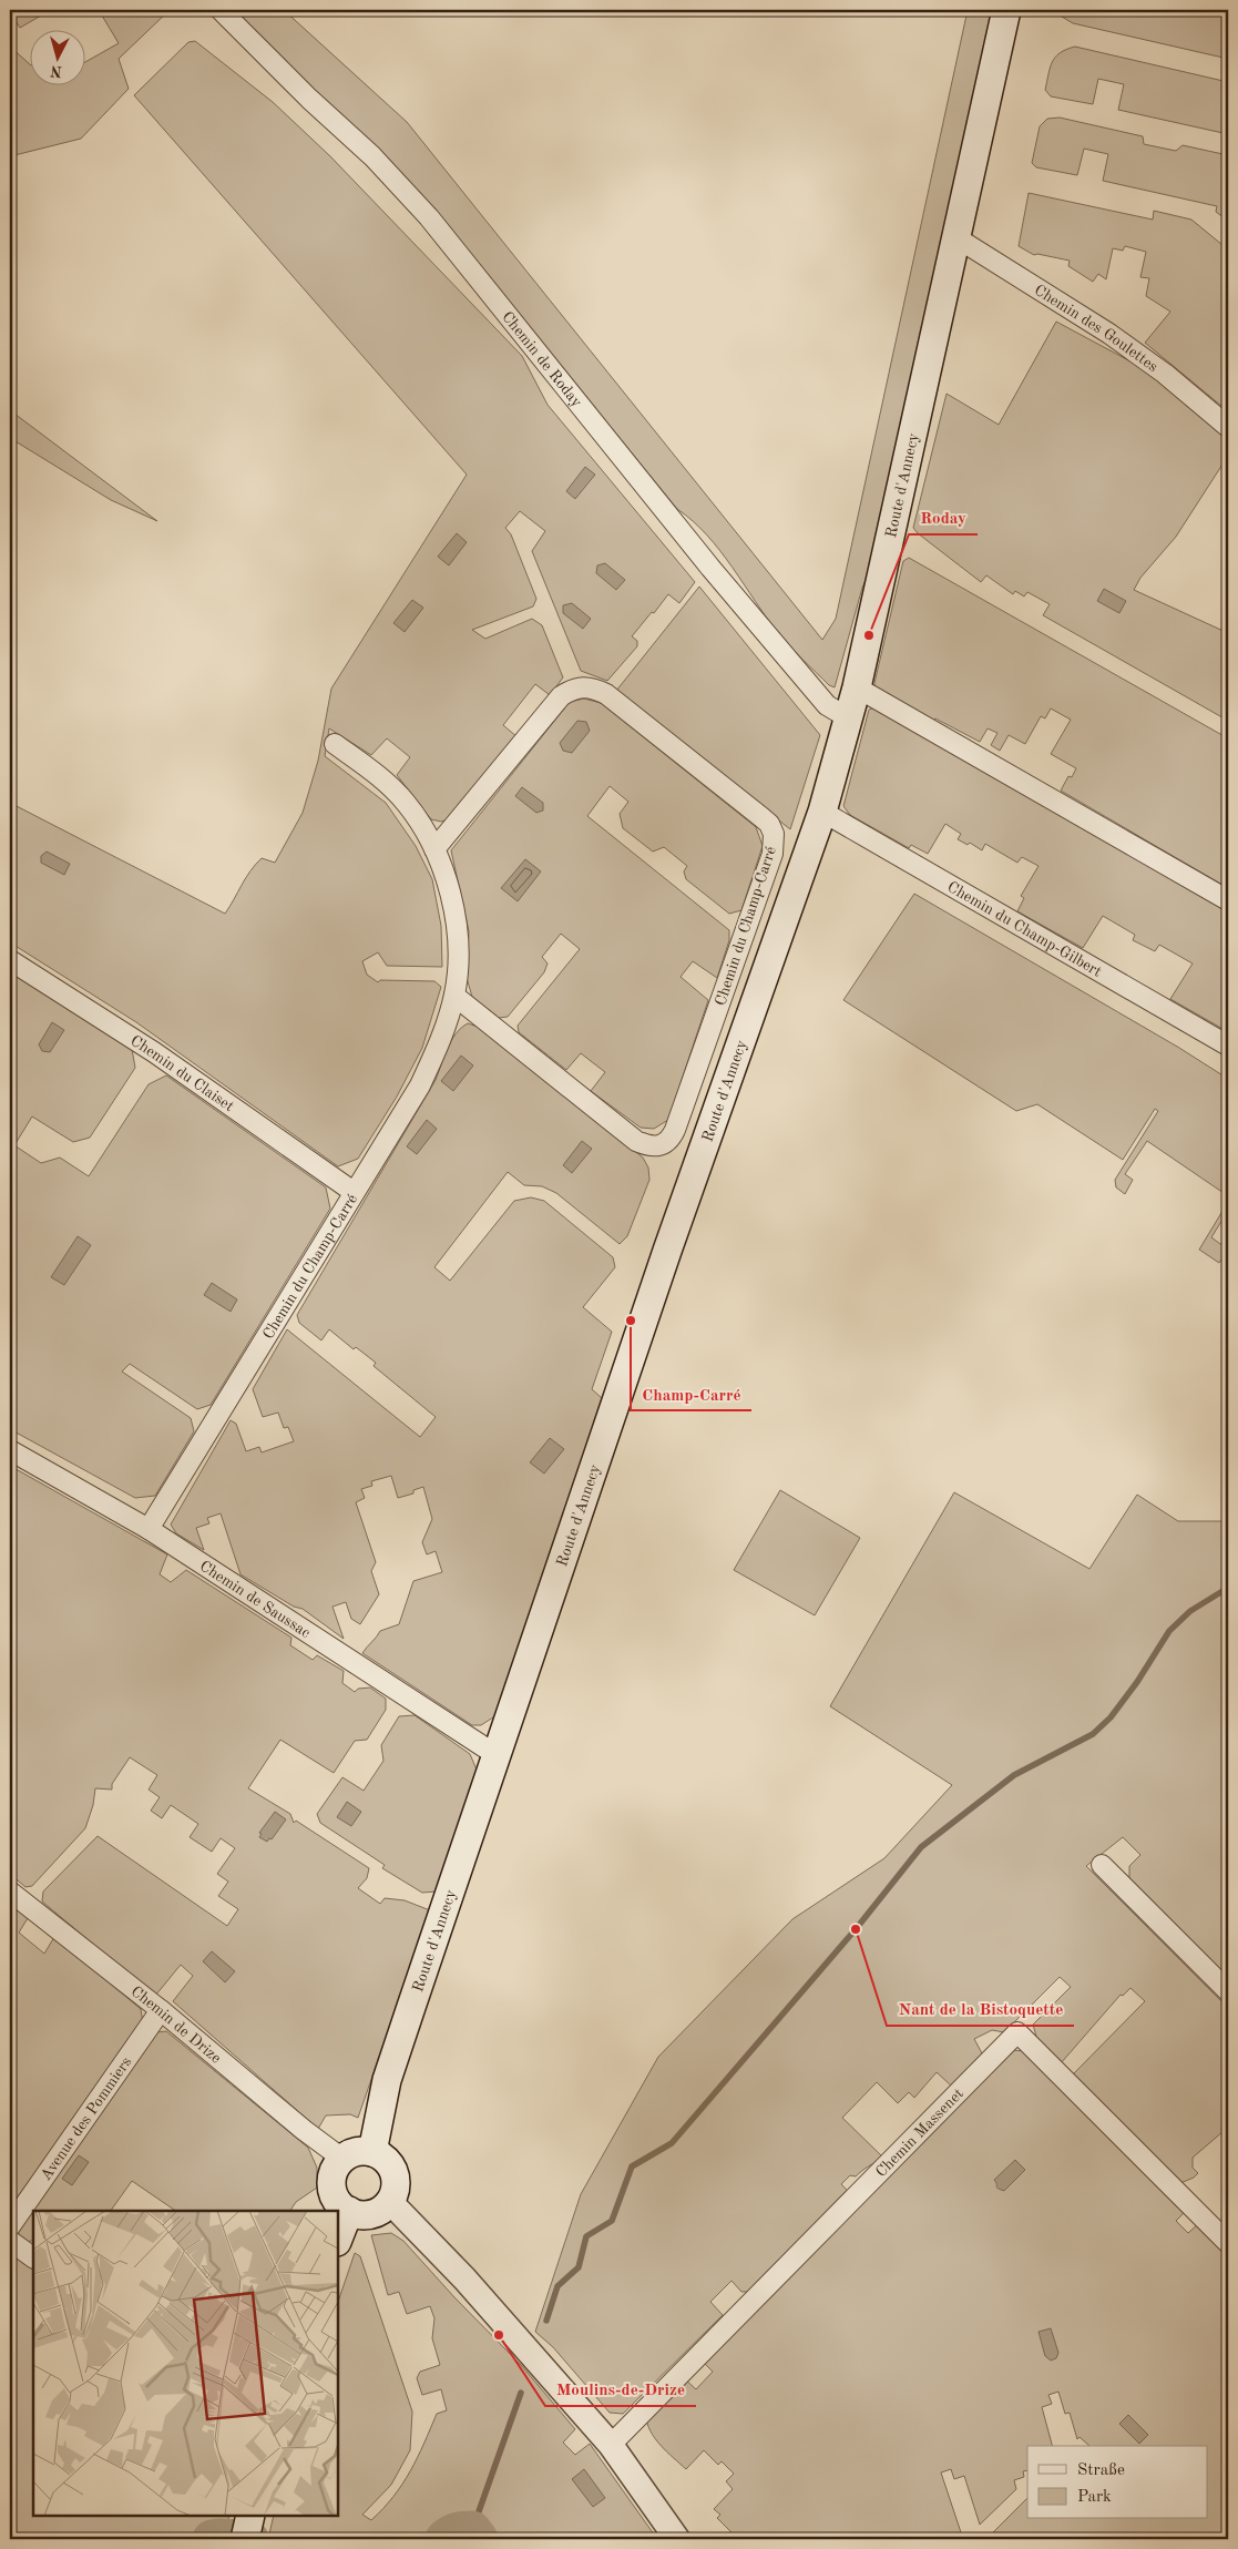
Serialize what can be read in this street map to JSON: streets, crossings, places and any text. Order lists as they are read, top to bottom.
{
  "streets": {
    "main road": ["Route d'Annecy"],
    "street": [
      "Chemin des Goulettes",
      "Chemin de Roday",
      "Chemin du Champ-Carré",
      "Chemin du Champ-Gilbert",
      "Chemin du Claiset",
      "Chemin de Saussac",
      "Chemin de Drize",
      "Avenue des Pommiers",
      "Chemin Massenet"
    ]
  },
  "crossings": [
    ["Chemin des Goulettes", "Route d'Annecy"],
    ["Chemin de Roday", "Route d'Annecy"],
    ["Route d'Annecy", "Chemin du Champ-Gilbert"],
    ["Route d'Annecy", "Chemin de Saussac"],
    ["Route d'Annecy", "Chemin de Drize"],
    ["Chemin du Champ-Carré", "Chemin du Claiset"],
    ["Chemin du Champ-Carré", "Chemin de Saussac"],
    ["Chemin de Drize", "Avenue des Pommiers"]
  ],
  "places": [
    "Roday",
    "Champ-Carré",
    "Nant de la Bistoquette",
    "Moulins-de-Drize"
  ],
  "legend": ["Straße", "Park"],
  "north": "bottom"
}
